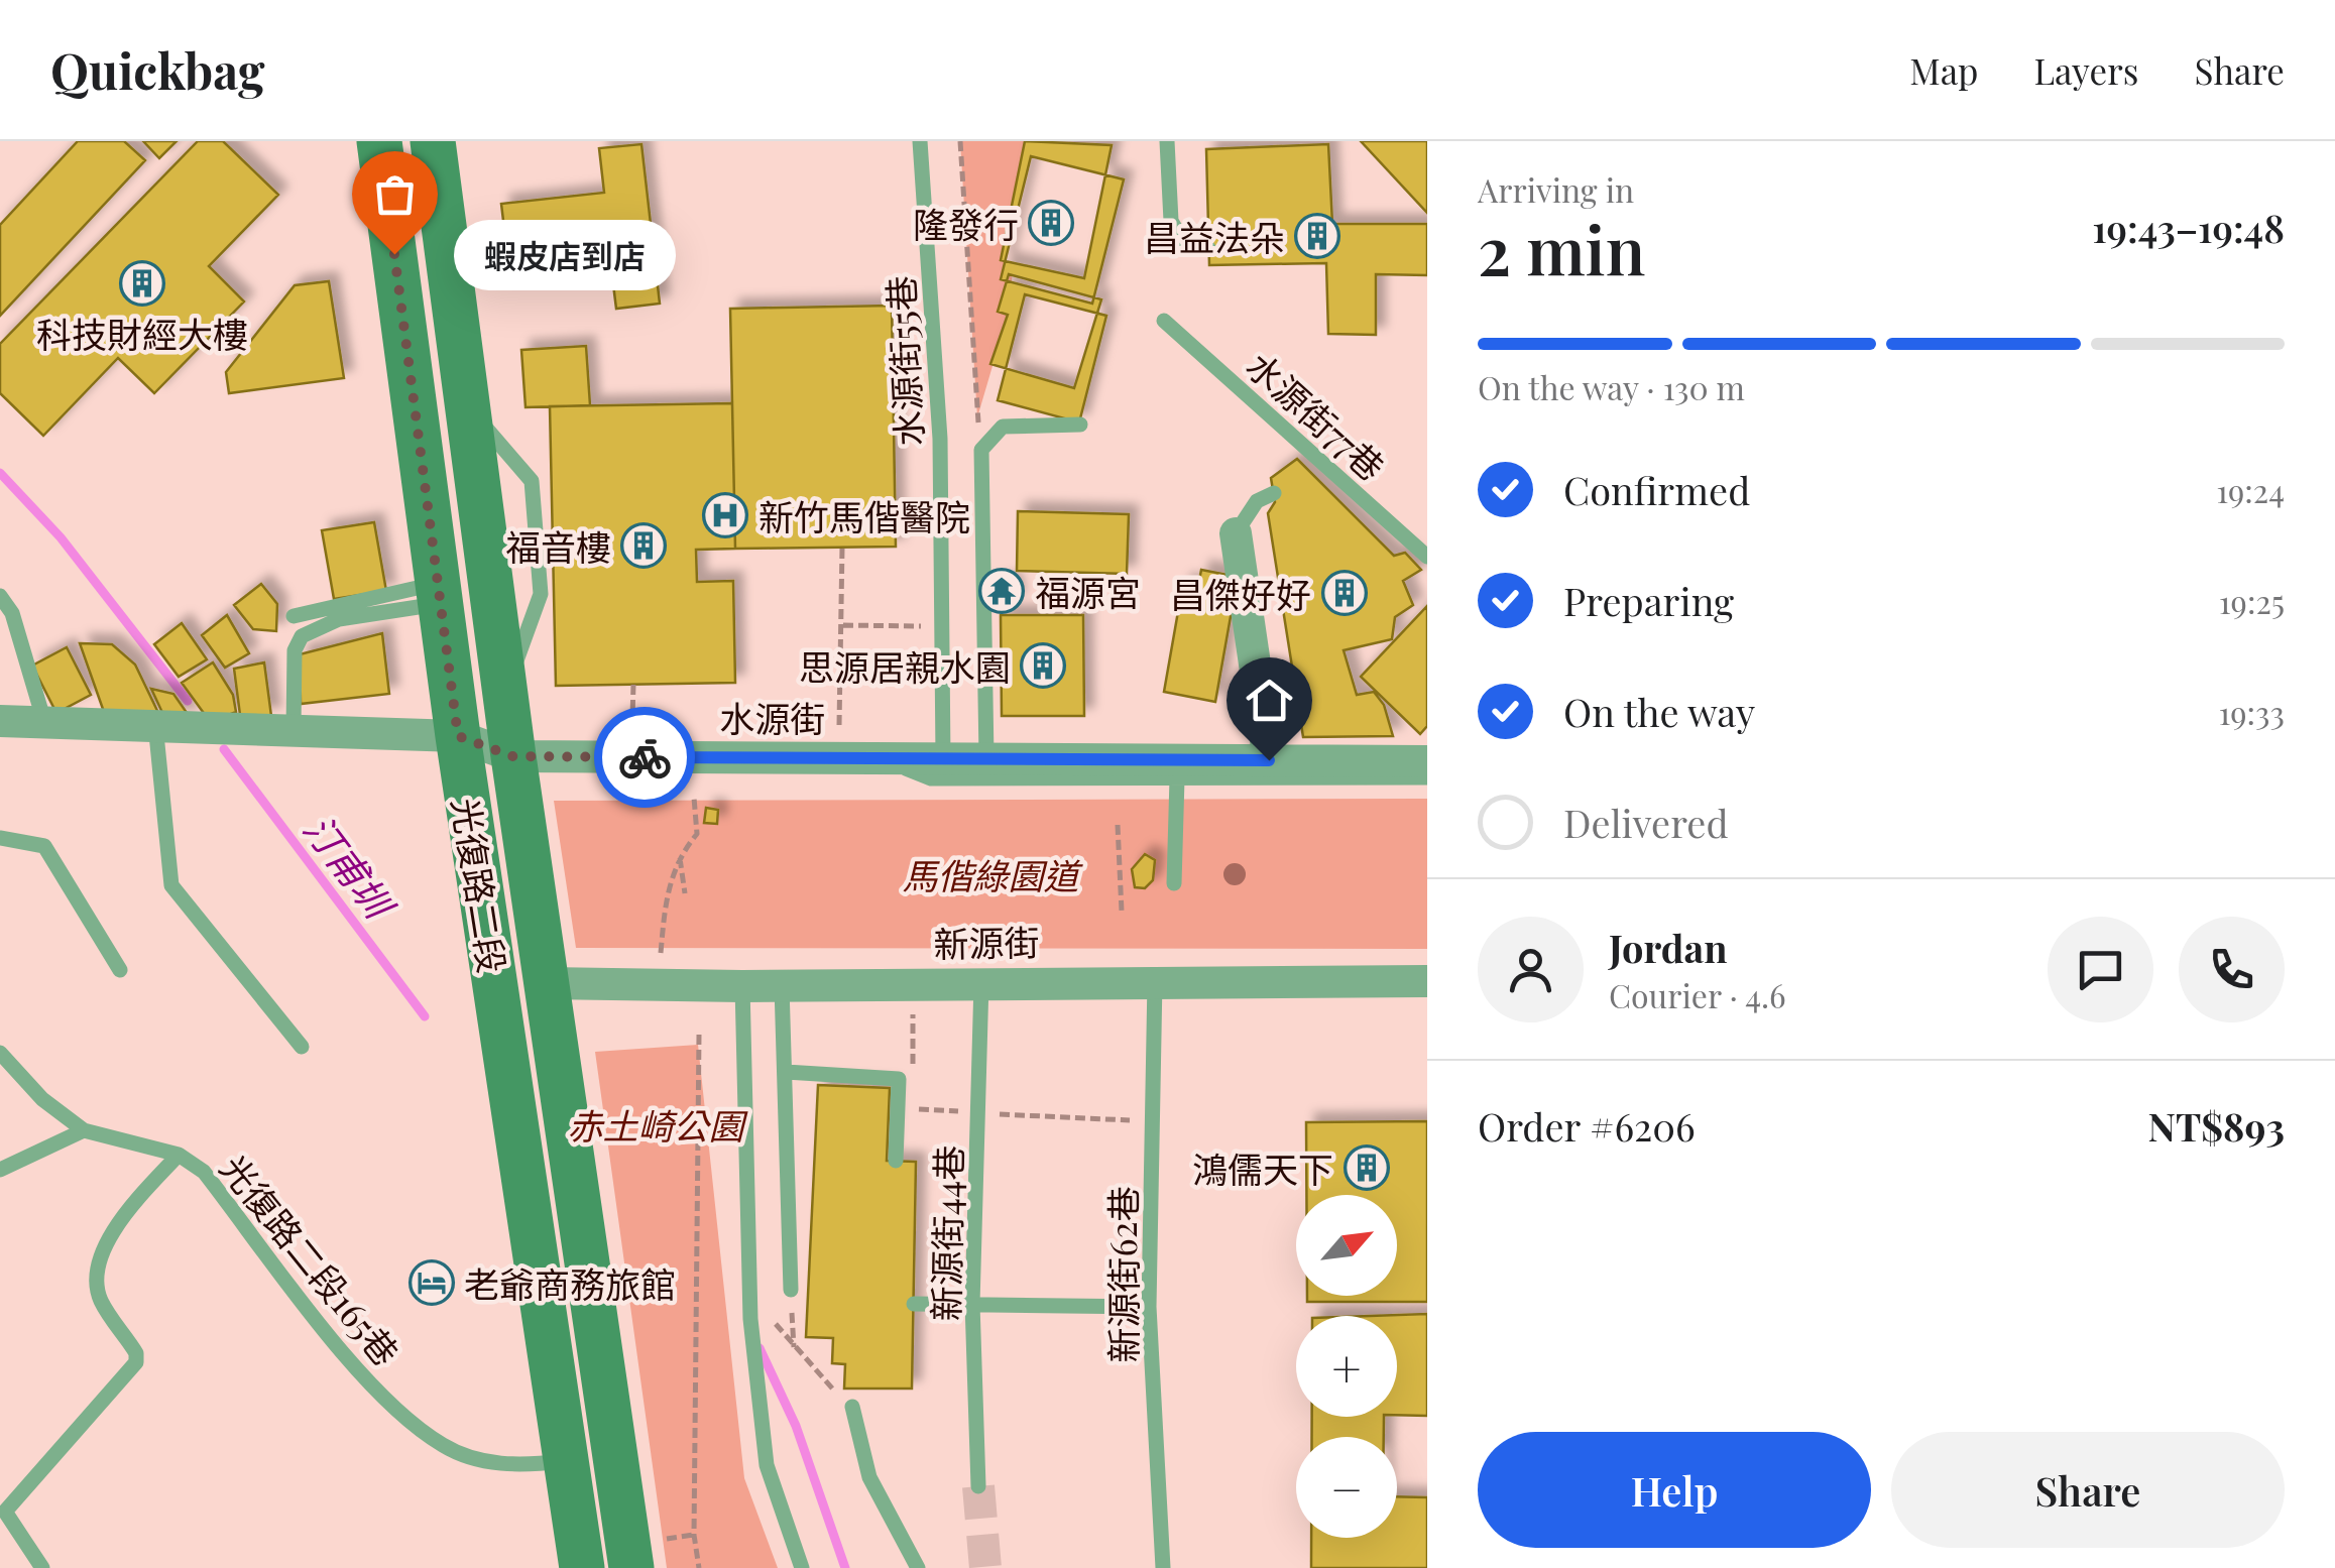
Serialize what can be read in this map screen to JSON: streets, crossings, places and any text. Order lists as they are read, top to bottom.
{
  "streets": {
    "main road": ["光復路二段"],
    "street": ["水源街", "新源街"],
    "lane": [
      "水源街55巷",
      "水源街77巷",
      "新源街44巷",
      "光復路二段165巷",
      "新源街62巷"
    ]
  },
  "crossings": [
    ["水源街55巷", "水源街"],
    ["水源街", "光復路二段"],
    ["光復路二段", "新源街"],
    ["光復路二段", "光復路二段165巷"],
    ["新源街", "新源街44巷"],
    ["新源街", "新源街62巷"]
  ],
  "water": ["汀甫圳"],
  "parks": ["馬偕綠園道", "赤土崎公園"],
  "places": {
    "building": [
      "隆發行",
      "昌益法朵",
      "科技財經大樓",
      "福音樓",
      "昌傑好好",
      "思源居親水園",
      "鴻儒天下"
    ],
    "other": ["蝦皮店到店"],
    "hospital": ["新竹馬偕醫院"],
    "temple": ["福源宮"],
    "hotel": ["老爺商務旅館"]
  },
  "north": "top right",
  "page": {
    "header": "Quickbag",
    "nav": ["Map", "Layers", "Share"],
    "heading": ["2 min", "Arriving in", "19:43–19:48"],
    "panel": [
      "Jordan",
      "Courier · 4.6",
      "Order #6206",
      "NT$893"
    ],
    "bubble": "蝦皮店到店",
    "bar": "On the way · 130 m",
    "list": [
      ["Confirmed", "19:24"],
      ["Preparing", "19:25"],
      ["On the way", "19:33"],
      "Delivered"
    ],
    "map_buttons": ["+", "−"],
    "buttons": ["Help", "Share"]
  }
}
